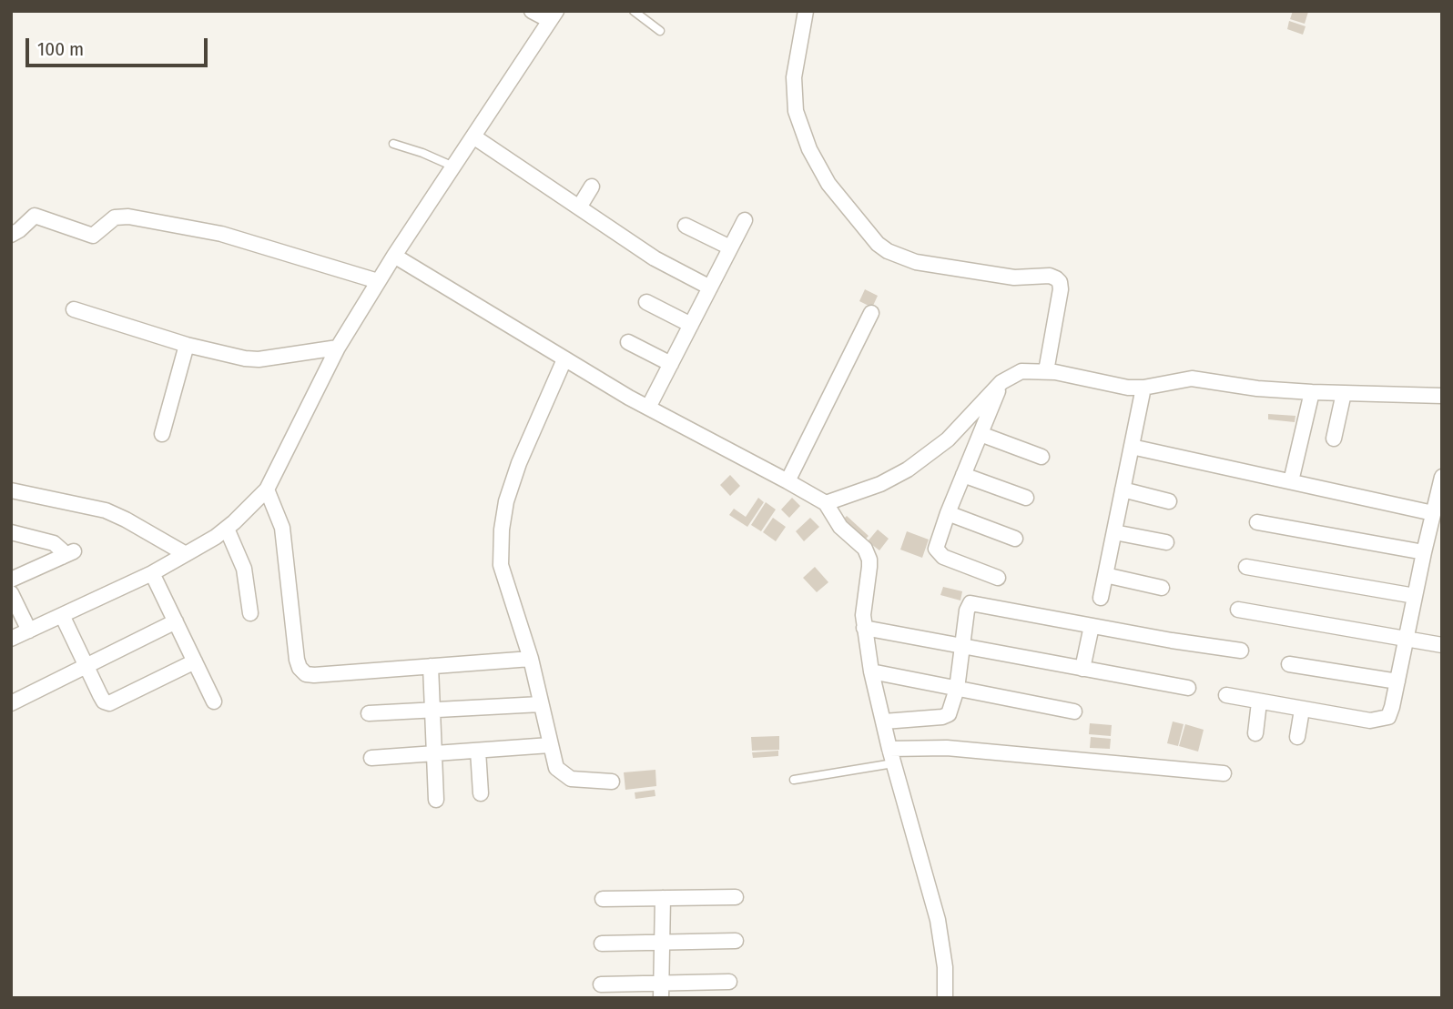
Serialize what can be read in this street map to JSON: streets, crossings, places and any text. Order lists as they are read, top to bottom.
{
  "scale_bar": "100 m"
}
